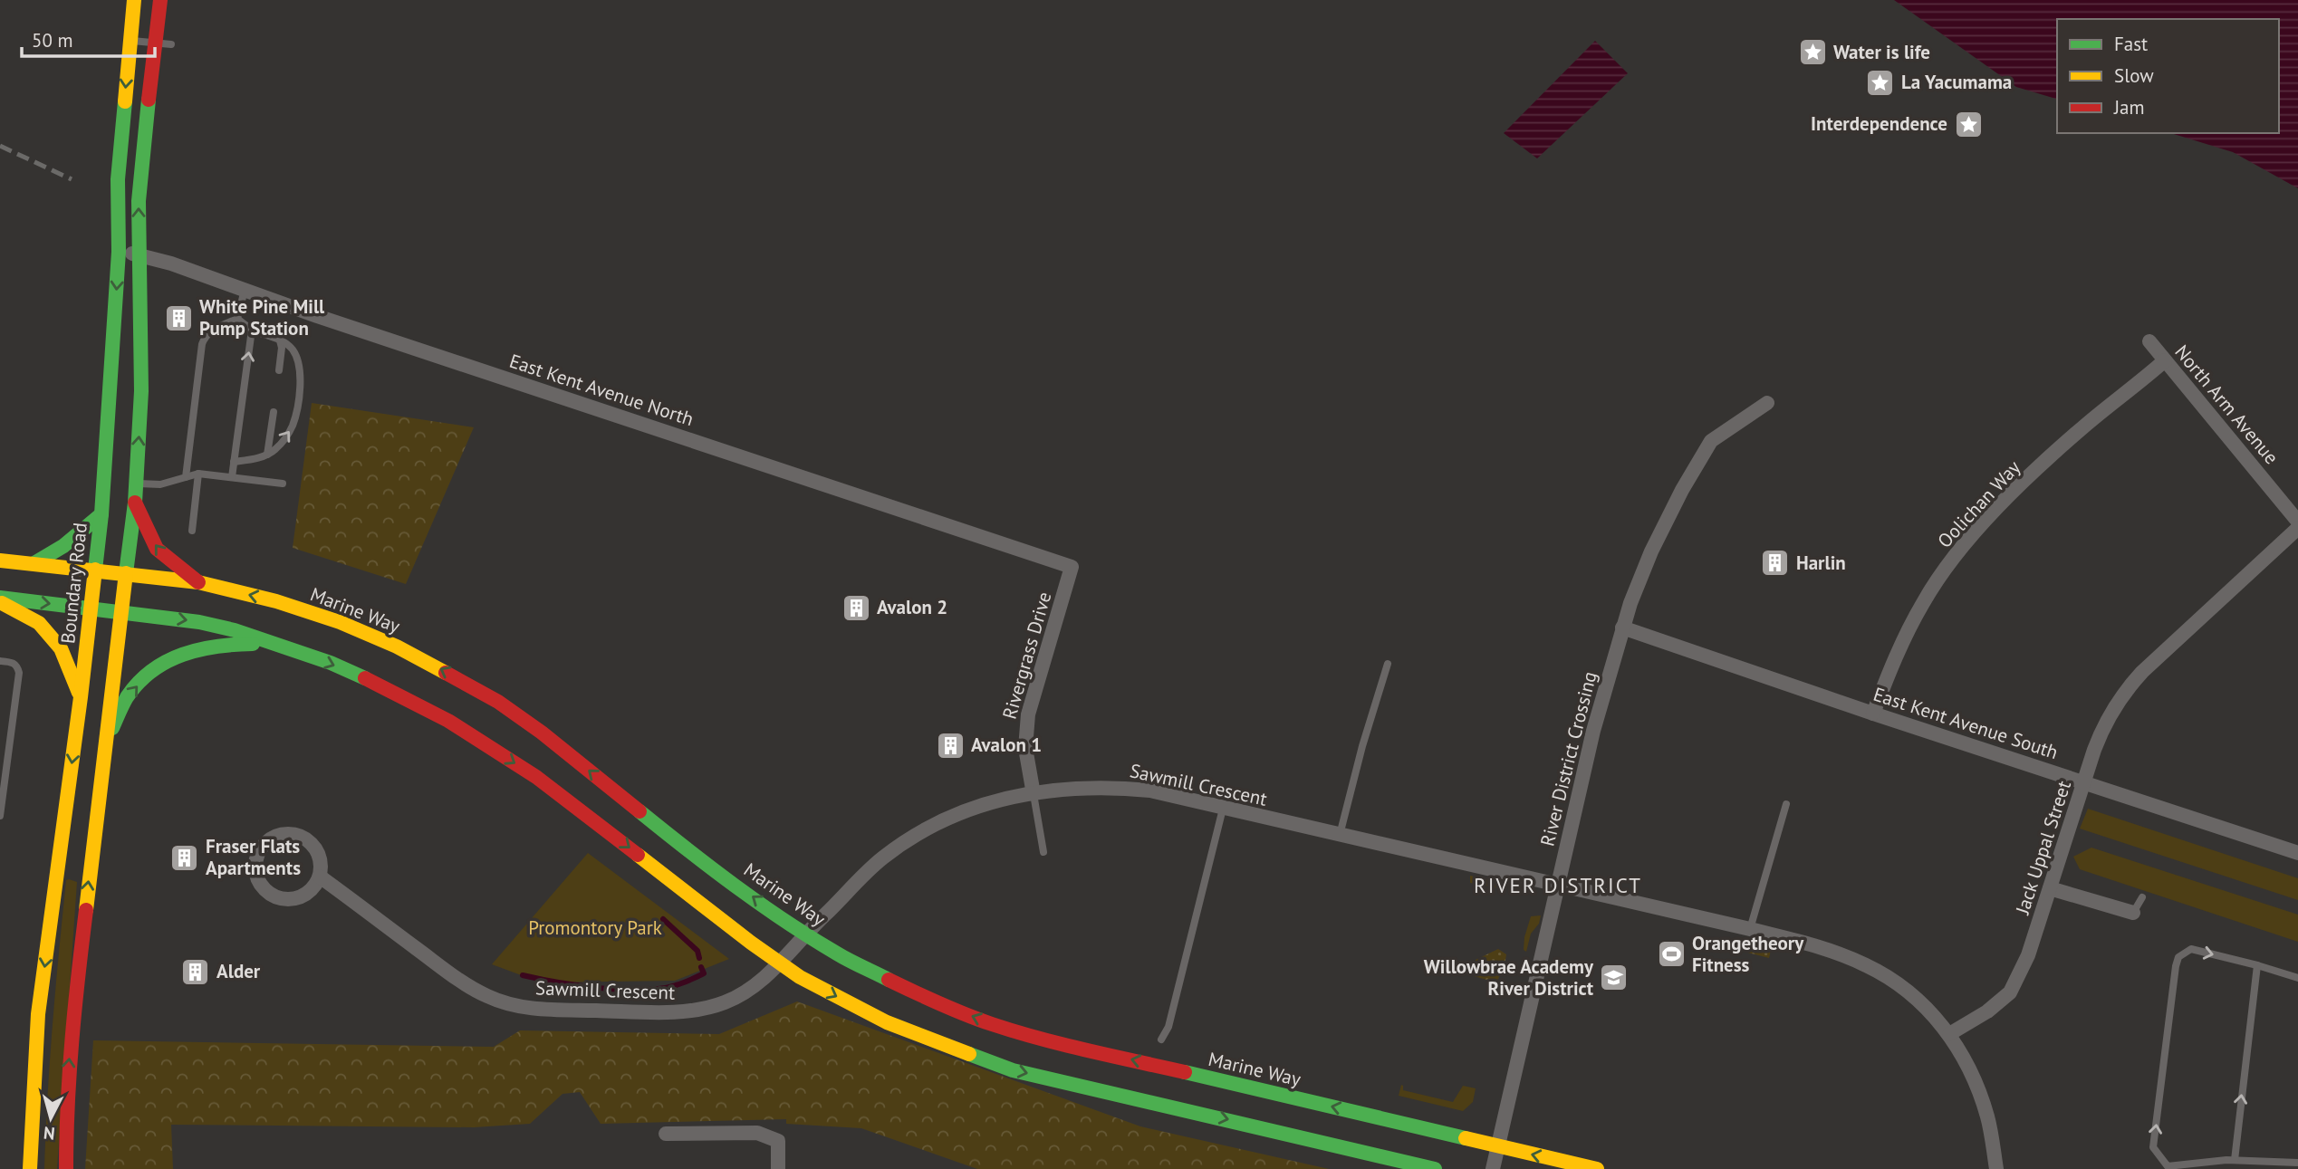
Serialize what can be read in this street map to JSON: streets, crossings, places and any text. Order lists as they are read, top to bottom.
{
  "streets": {
    "main road": ["Boundary Road", "Marine Way"],
    "street": [
      "East Kent Avenue North",
      "North Arm Avenue",
      "Oolichan Way",
      "Rivergrass Drive",
      "East Kent Avenue South",
      "River District Crossing",
      "Sawmill Crescent",
      "Jack Uppal Street"
    ]
  },
  "crossings": [
    ["East Kent Avenue North", "Boundary Road"],
    ["East Kent Avenue North", "Rivergrass Drive"],
    ["North Arm Avenue", "Oolichan Way"],
    ["Oolichan Way", "East Kent Avenue South"],
    ["Boundary Road", "Marine Way"],
    ["Marine Way", "River District Crossing"],
    ["Marine Way", "Sawmill Crescent"],
    ["Rivergrass Drive", "Sawmill Crescent"],
    ["East Kent Avenue South", "River District Crossing"],
    ["East Kent Avenue South", "Jack Uppal Street"],
    ["River District Crossing", "Sawmill Crescent"],
    ["Sawmill Crescent", "Jack Uppal Street"]
  ],
  "districts": ["RIVER DISTRICT"],
  "parks": ["Promontory Park"],
  "places": {
    "place": ["Water is life", "La Yacumama", "Interdependence"],
    "building": [
      "White Pine Mill Pump Station",
      "Harlin",
      "Avalon 2",
      "Avalon 1",
      "Fraser Flats Apartments",
      "Alder"
    ],
    "sports": ["Orangetheory Fitness"],
    "school or university": ["Willowbrae Academy River District"]
  },
  "legend": ["Fast", "Slow", "Jam"],
  "scale_bar": "50 m",
  "north": "bottom"
}
